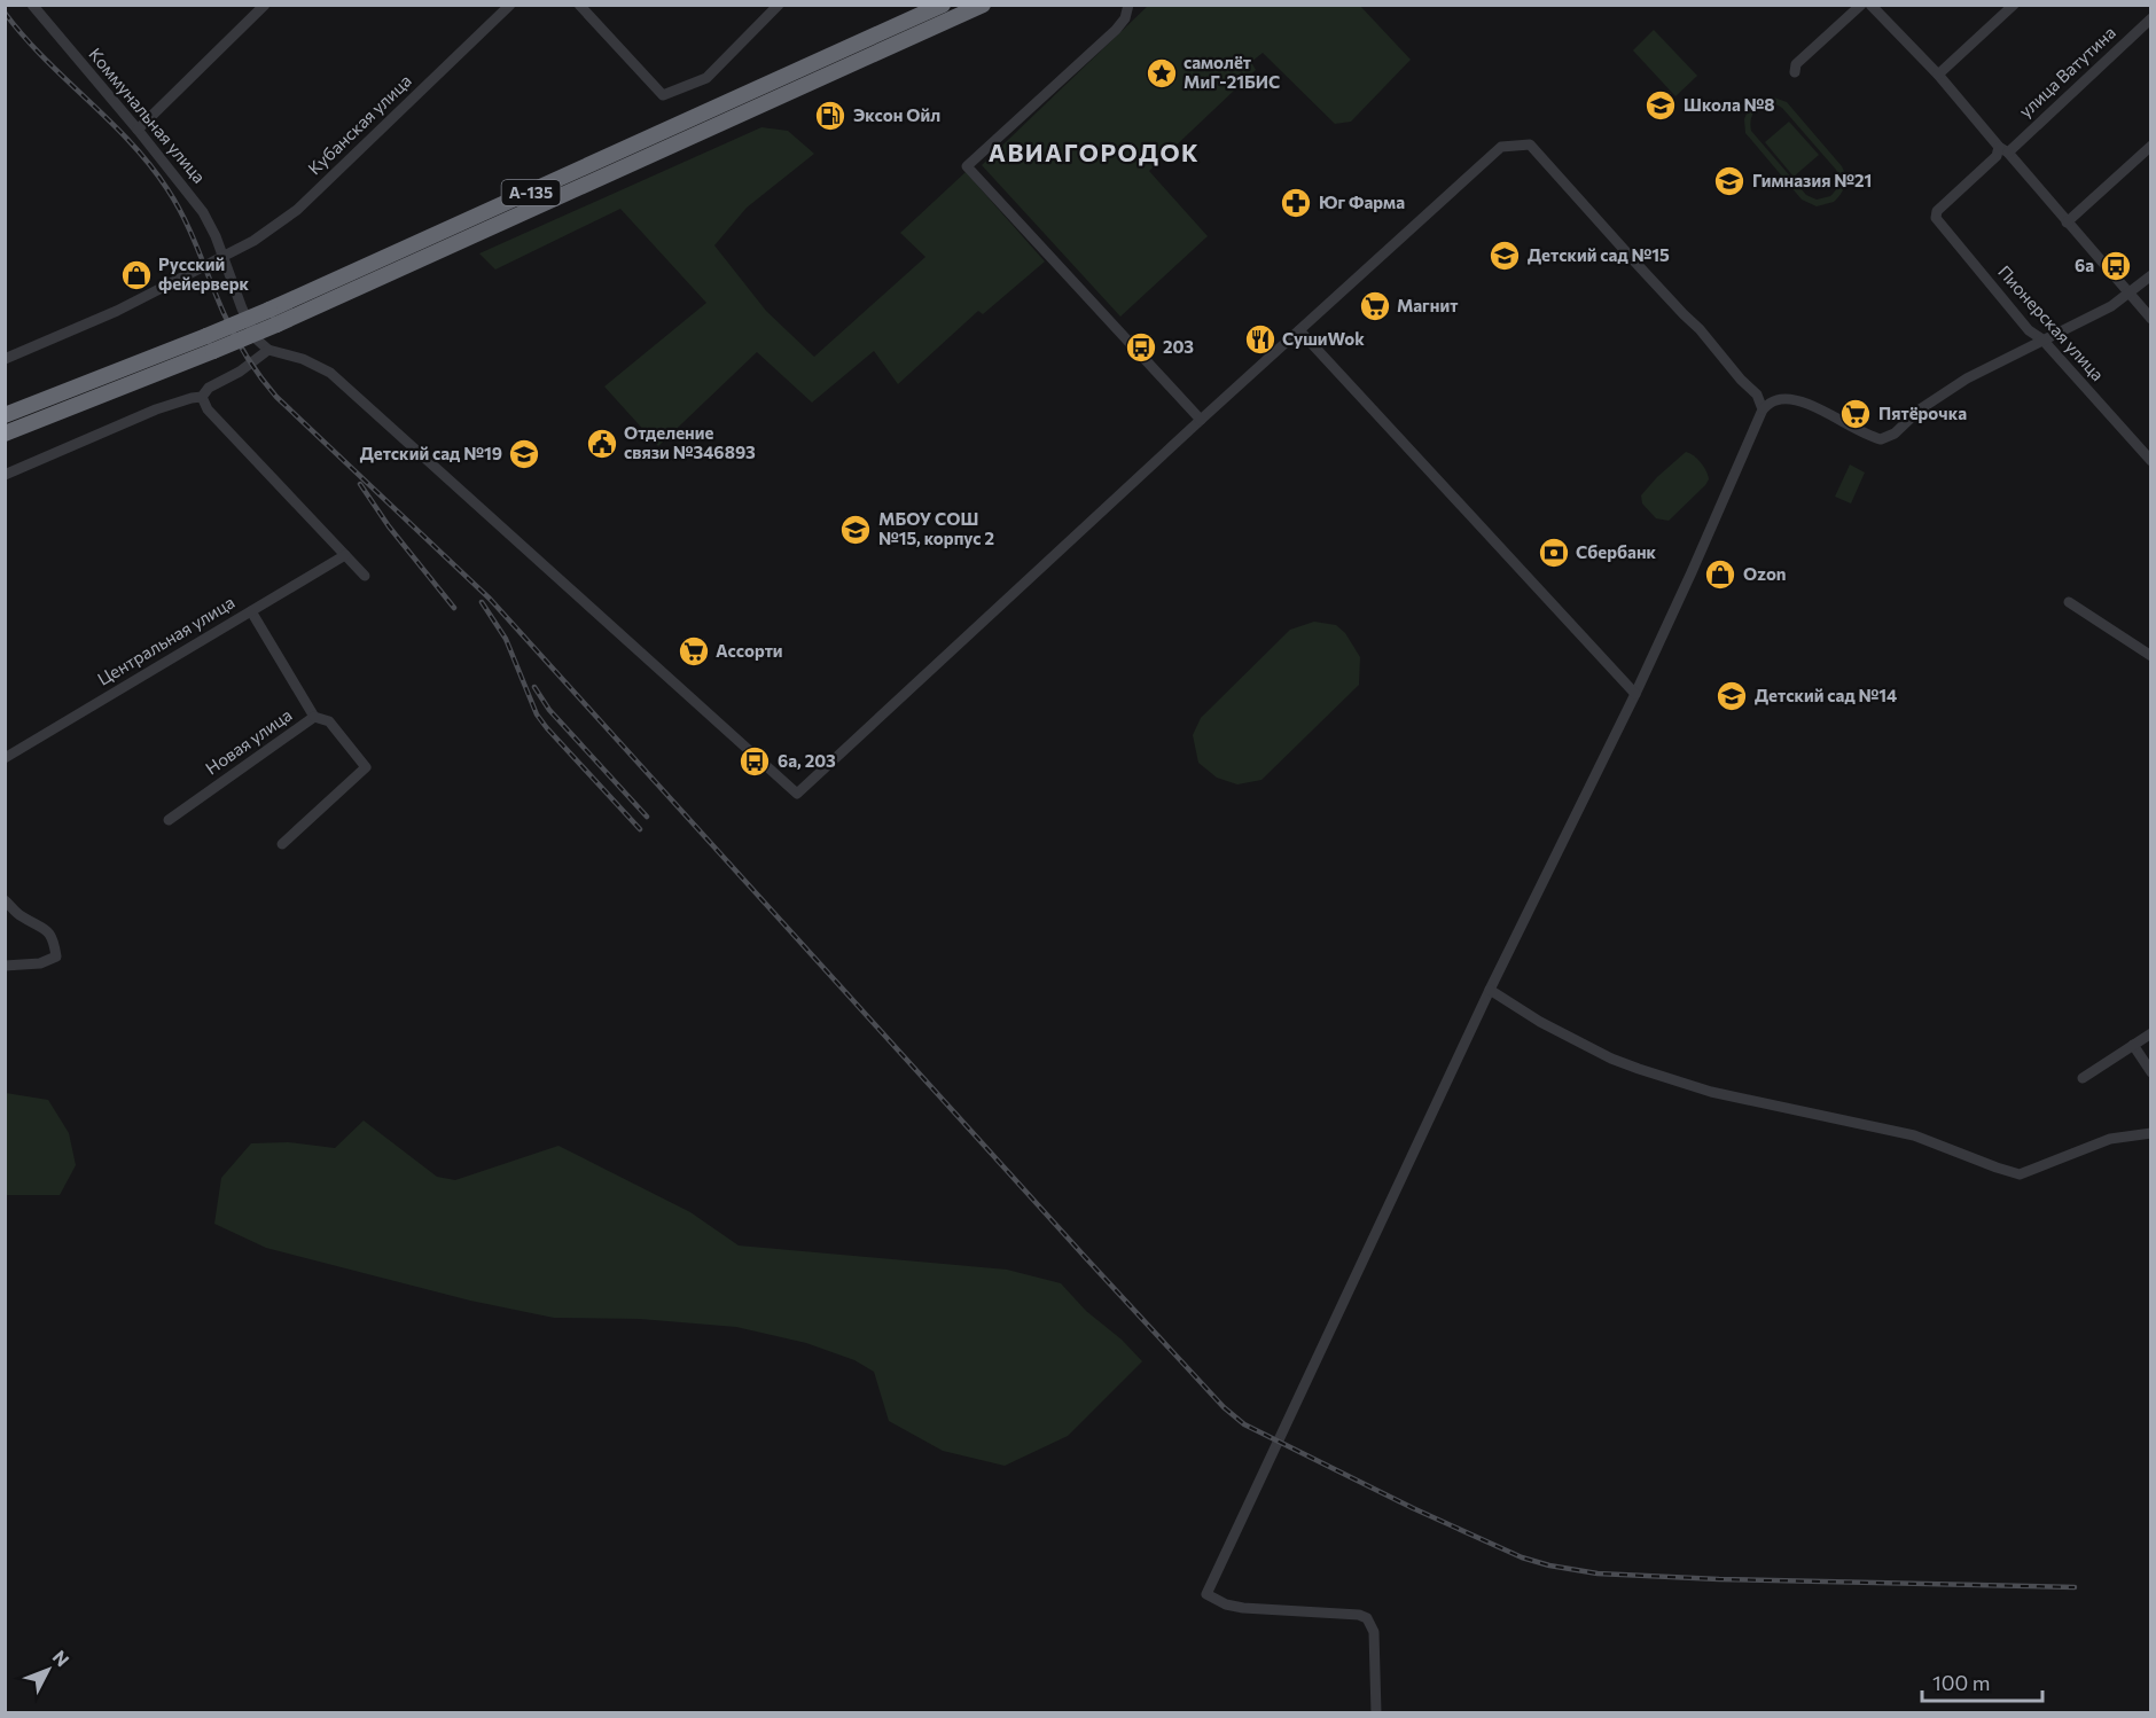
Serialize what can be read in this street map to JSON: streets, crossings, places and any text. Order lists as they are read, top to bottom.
{
  "streets": {
    "highway": ["А-135"],
    "street": [
      "улица Ватутина",
      "Коммунальная улица",
      "Кубанская улица",
      "Пионерская улица",
      "Центральная улица",
      "Новая улица"
    ]
  },
  "crossings": [
    ["улица Ватутина", "Пионерская улица"],
    ["Коммунальная улица", "Кубанская улица"],
    ["Центральная улица", "Новая улица"]
  ],
  "districts": ["АВИАГОРОДОК"],
  "places": {
    "place": ["самолёт МиГ-21БИС"],
    "school or university": [
      "Школа №8",
      "Гимназия №21",
      "Детский сад №15",
      "Детский сад №19",
      "МБОУ СОШ №15, корпус 2",
      "Детский сад №14"
    ],
    "fuel station": ["Эксон Ойл"],
    "pharmacy": ["Юг Фарма"],
    "bus stop": ["6а", "203", "6а, 203"],
    "shop": ["Русский фейерверк", "Ozon"],
    "supermarket": ["Магнит", "Пятёрочка", "Ассорти"],
    "restaurant": ["СушиWok"],
    "public building": ["Отделение связи №346893"],
    "bank": ["Сбербанк"]
  },
  "scale_bar": "100 m",
  "north": "top right"
}
